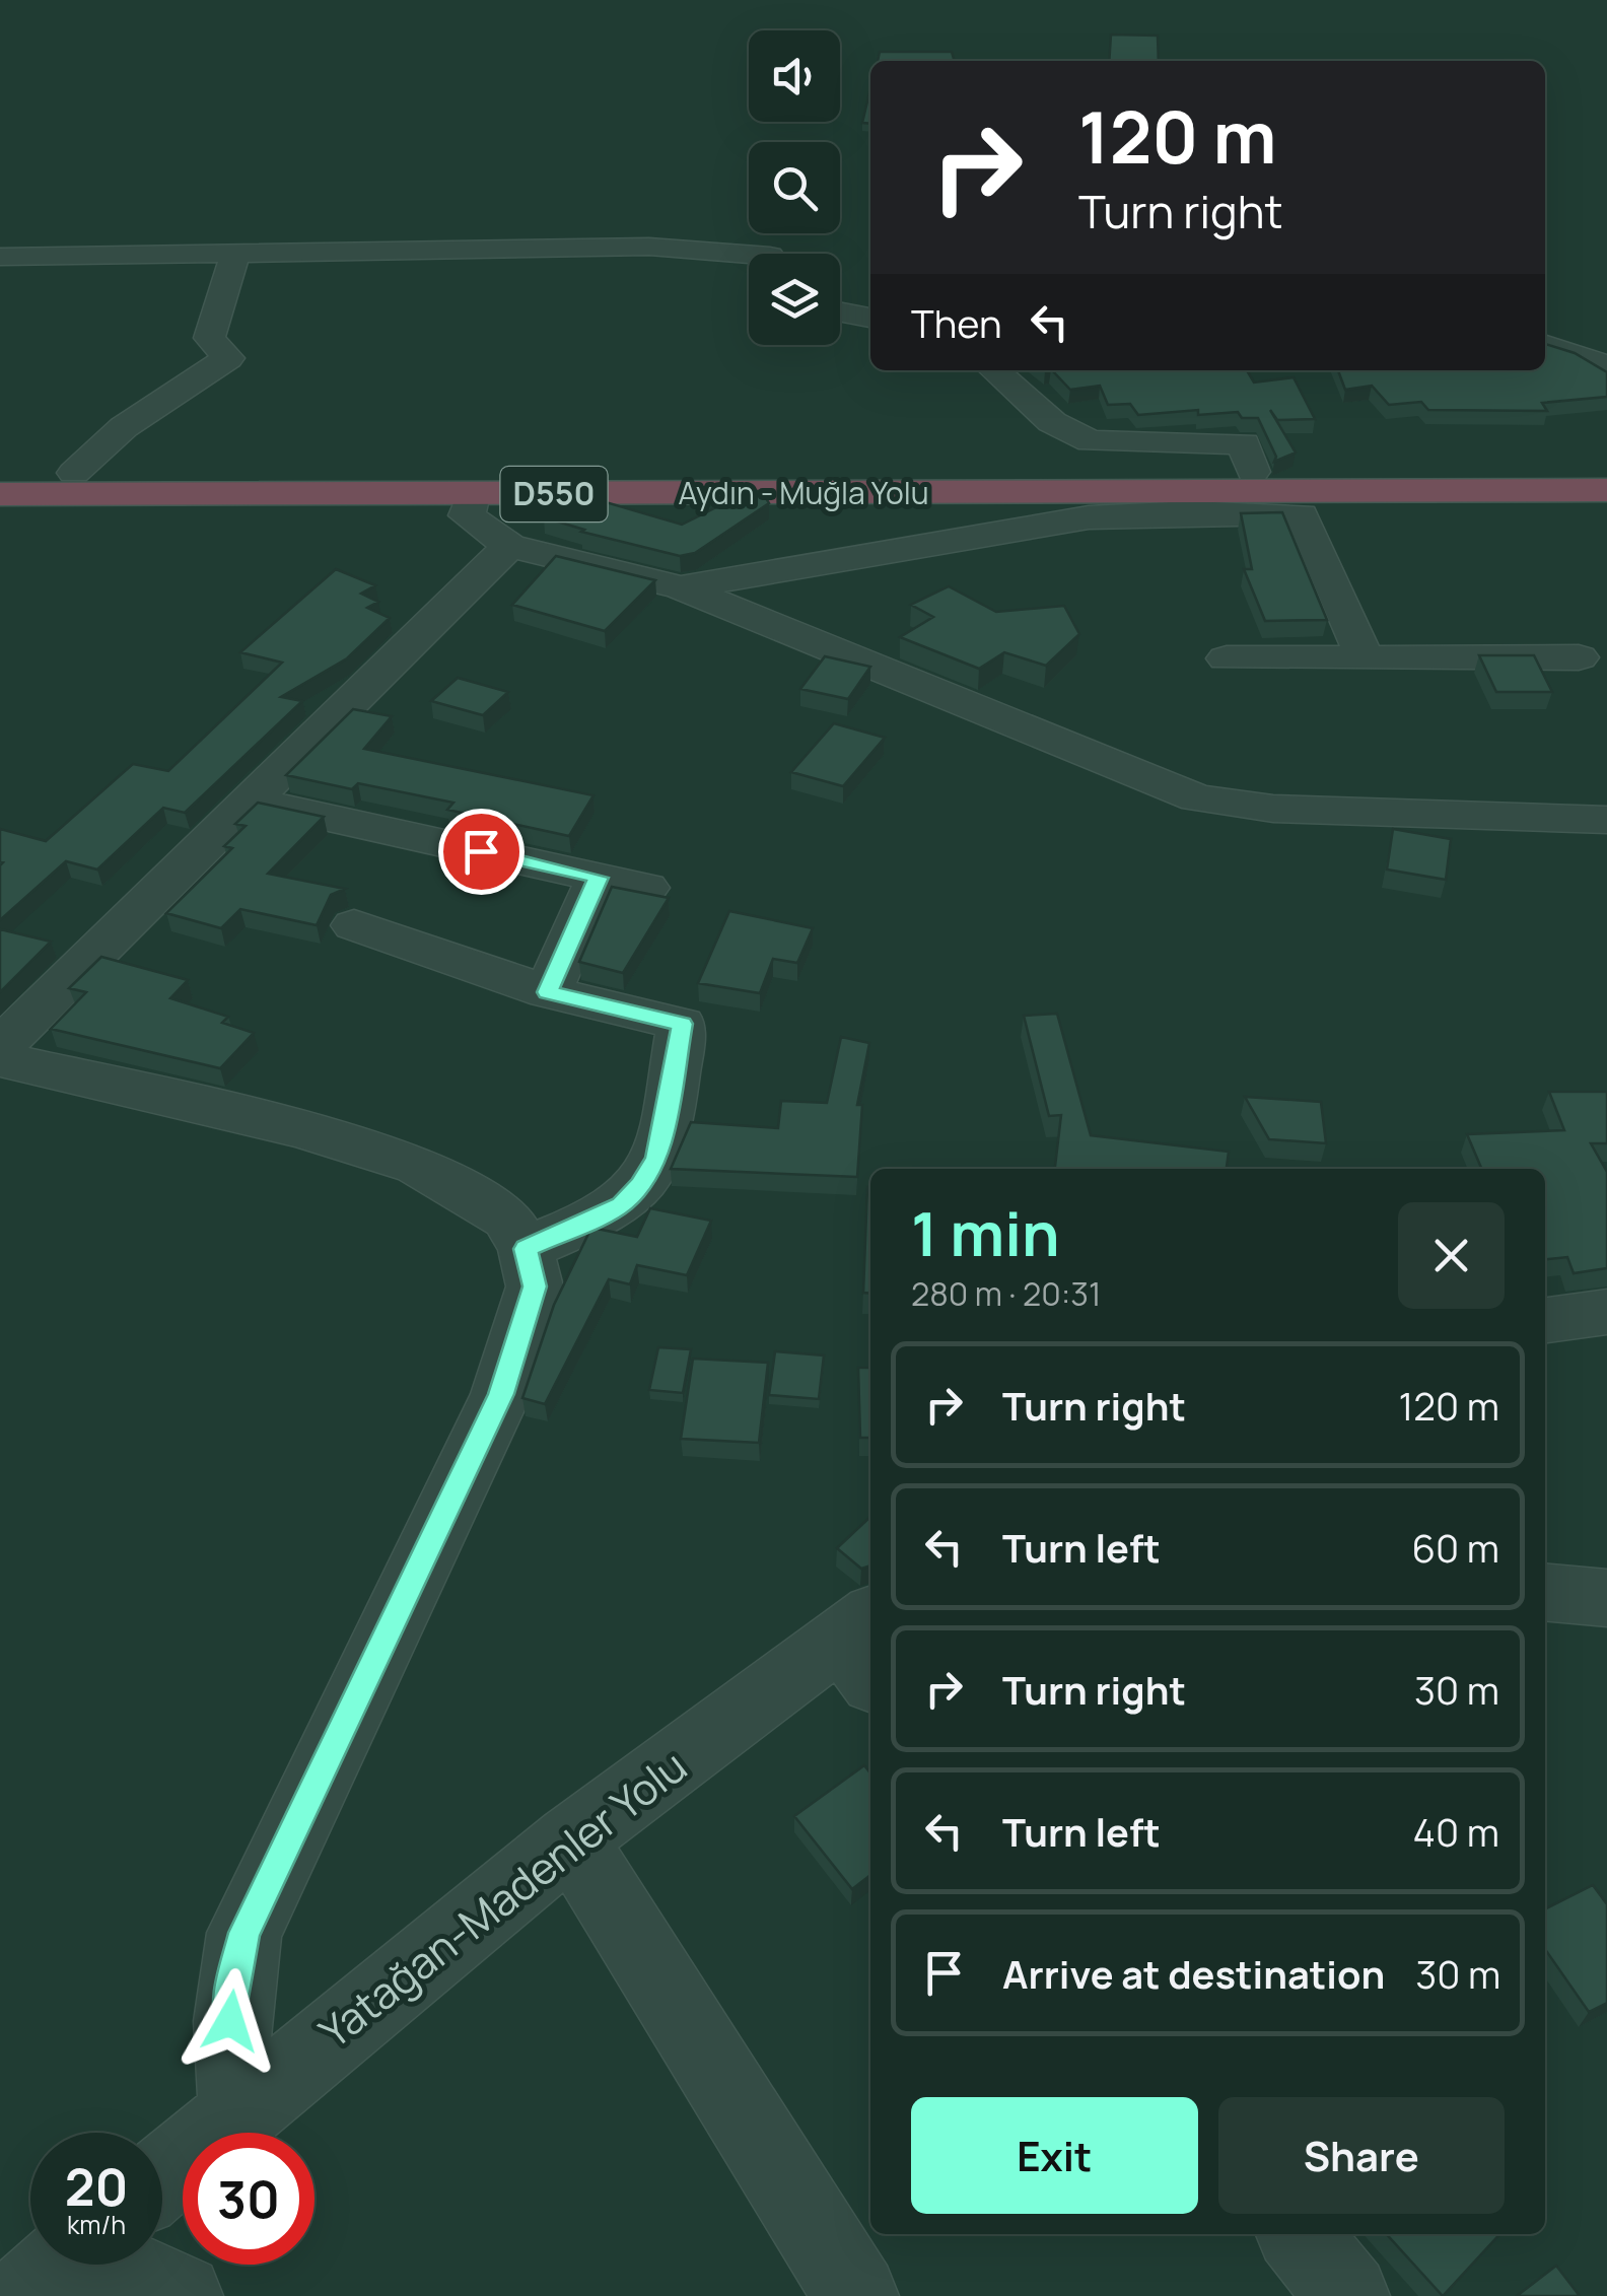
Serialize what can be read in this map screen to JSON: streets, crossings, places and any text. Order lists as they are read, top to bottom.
{
  "streets": {
    "highway": ["D550", "Aydın - Muğla Yolu"],
    "street": ["Yatağan-Madenler Yolu"]
  },
  "page": {
    "turn": ["120 m", "Turn right"],
    "then": "Then",
    "heading": ["1 min", "280 m · 20:31"],
    "list": [
      {
        "name": "Turn right",
        "value": "120 m"
      },
      {
        "name": "Turn left",
        "value": "60 m"
      },
      {
        "name": "Turn right",
        "value": "30 m"
      },
      {
        "name": "Turn left",
        "value": "40 m"
      },
      {
        "name": "Arrive at destination",
        "value": "30 m"
      }
    ],
    "buttons": ["Exit", "Share"],
    "speed": "20 km/h",
    "limit": "30"
  }
}
